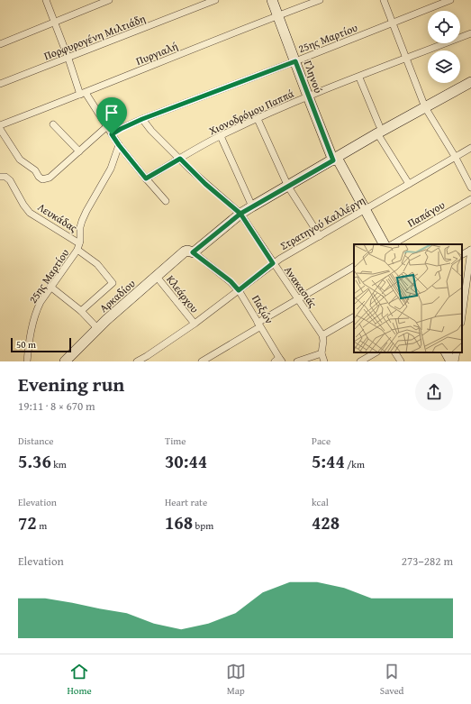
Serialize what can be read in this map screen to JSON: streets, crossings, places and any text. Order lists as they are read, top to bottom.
{
  "streets": {
    "street": [
      "Πορφυρογένη Μιλτιάδη",
      "25ης Μαρτίου",
      "Πυργιαλή",
      "Γληνού",
      "Χιονοδρόμου Παππά",
      "Παπάγου",
      "Λευκάδας",
      "Στρατηγού Καλλέργη",
      "Ανακασιάς",
      "Κλεάρχου",
      "Αρκαδίου",
      "Παξών"
    ]
  },
  "crossings": [
    ["25ης Μαρτίου", "Γληνού"],
    ["25ης Μαρτίου", "Λευκάδας"],
    ["25ης Μαρτίου", "Ανακασιάς"],
    ["Πυργιαλή", "Γληνού"],
    ["Γληνού", "Χιονοδρόμου Παππά"],
    ["Γληνού", "Στρατηγού Καλλέργη"],
    ["Γληνού", "Αρκαδίου"],
    ["Χιονοδρόμου Παππά", "Ανακασιάς"],
    ["Στρατηγού Καλλέργη", "Ανακασιάς"],
    ["Στρατηγού Καλλέργη", "Κλεάρχου"],
    ["Στρατηγού Καλλέργη", "Παξών"],
    ["Ανακασιάς", "Αρκαδίου"],
    ["Κλεάρχου", "Αρκαδίου"],
    ["Αρκαδίου", "Παξών"]
  ],
  "scale_bar": "50 m",
  "page": {
    "scale": "50 m",
    "heading": ["Evening run", "19:11 · 8 × 670 m"],
    "stats": [
      ["Distance", "5.36 km"],
      ["Time", "30:44"],
      ["Pace", "5:44 /km"],
      ["Elevation", "72 m"],
      ["Heart rate", "168 bpm"],
      ["kcal", "428"]
    ],
    "chart": ["Elevation", "273–282 m"],
    "tabs": ["Home", "Map", "Saved"]
  }
}
